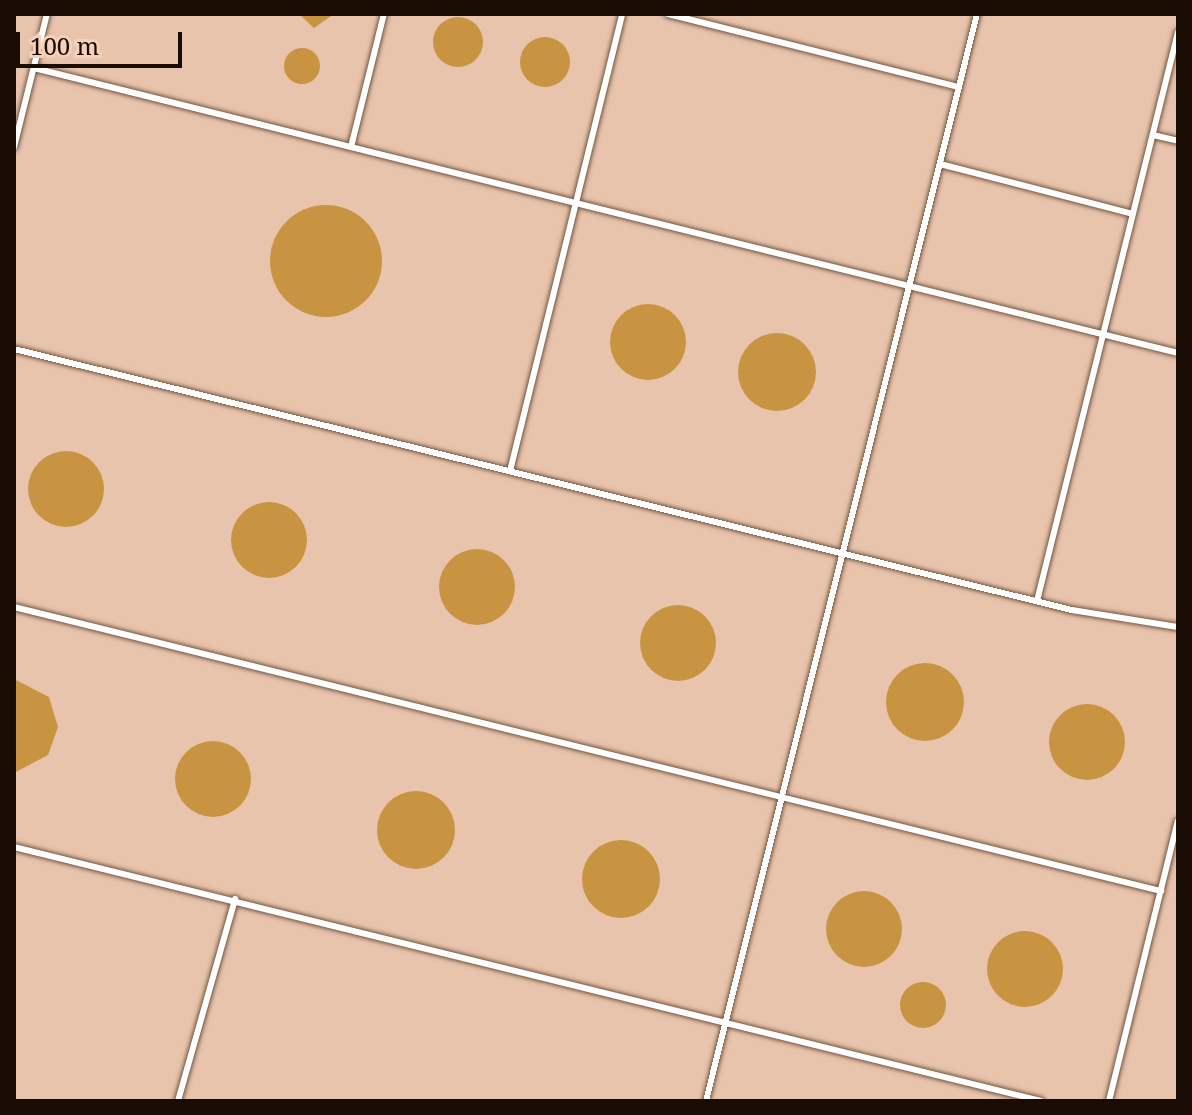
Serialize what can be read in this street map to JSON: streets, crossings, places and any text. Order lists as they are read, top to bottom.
{
  "scale_bar": "100 m"
}
